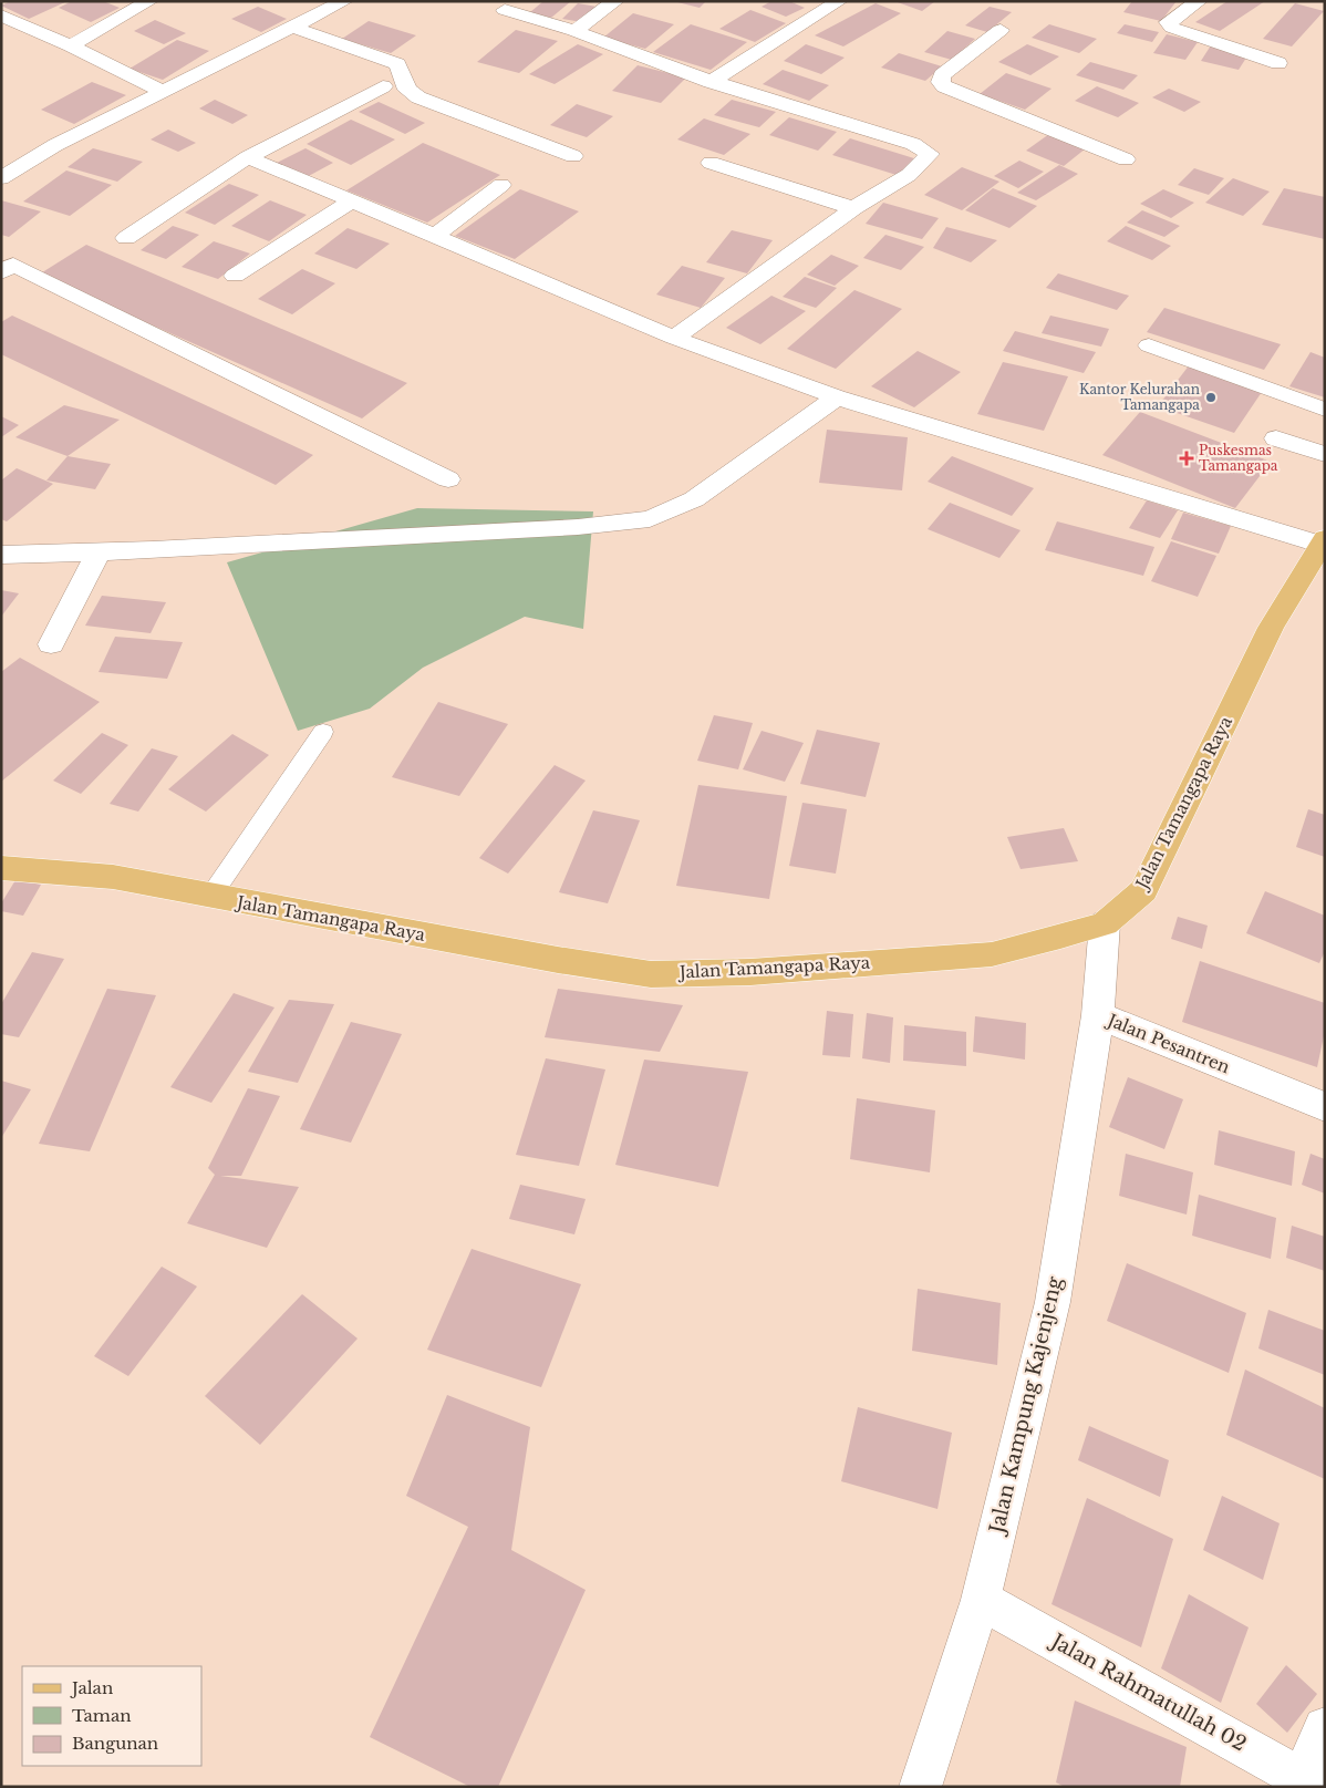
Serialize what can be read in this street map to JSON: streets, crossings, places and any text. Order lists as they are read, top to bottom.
{
  "streets": {
    "main road": ["Jalan Tamangapa Raya"],
    "street": ["Jalan Pesantren", "Jalan Kampung Kajenjeng", "Jalan Rahmatullah 02"]
  },
  "crossings": [
    ["Jalan Tamangapa Raya", "Jalan Pesantren"],
    ["Jalan Pesantren", "Jalan Kampung Kajenjeng"],
    ["Jalan Kampung Kajenjeng", "Jalan Rahmatullah 02"]
  ],
  "places": {
    "other": ["Kantor Kelurahan Tamangapa"],
    "health": ["Puskesmas Tamangapa"]
  },
  "legend": ["Jalan", "Taman", "Bangunan"]
}
